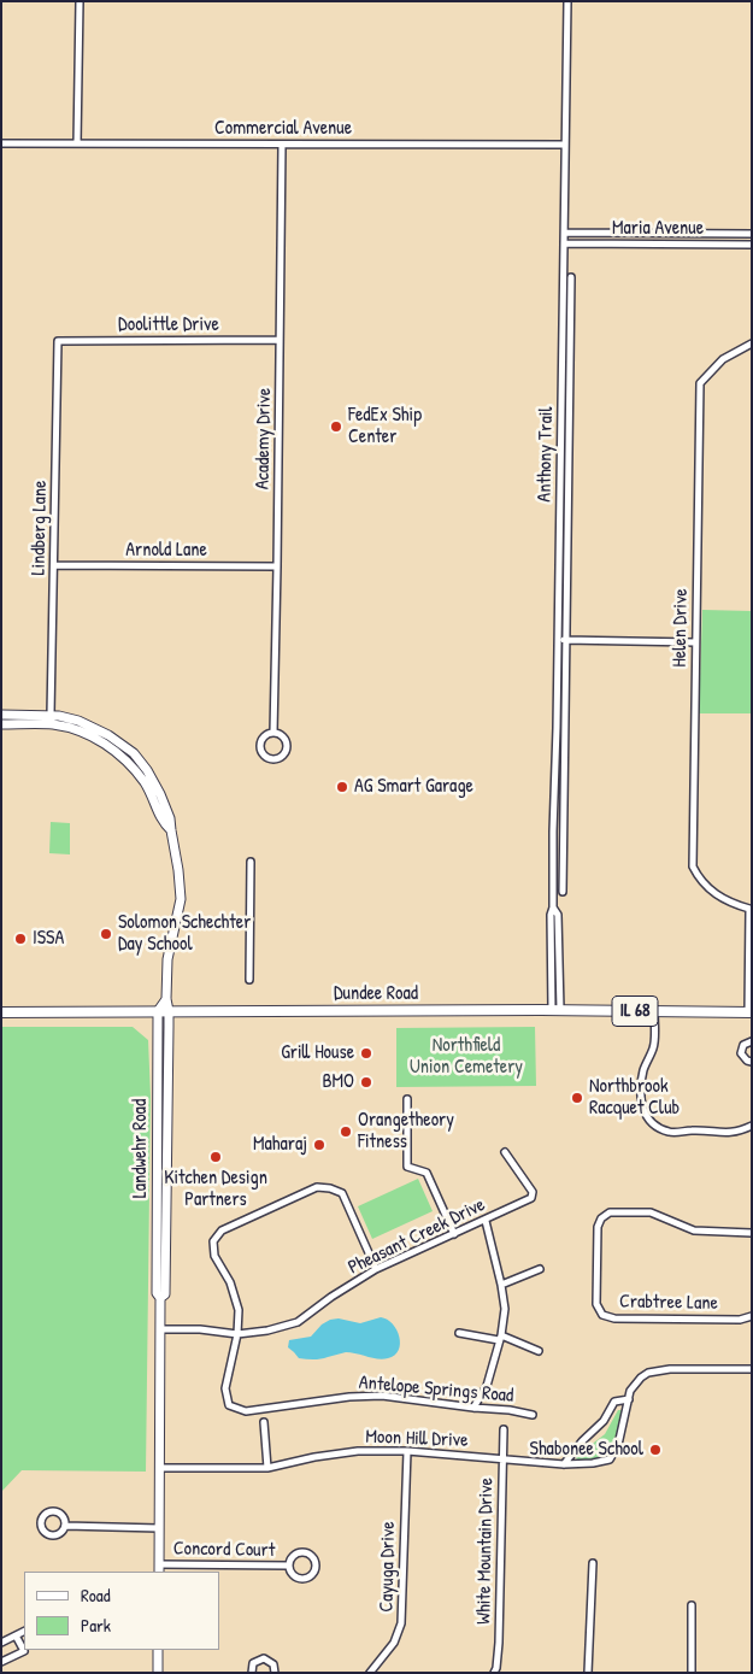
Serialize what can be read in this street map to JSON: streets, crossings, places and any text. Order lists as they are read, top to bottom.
{
  "streets": {
    "main road": ["Dundee Road", "IL 68", "Landwehr Road"],
    "street": [
      "Commercial Avenue",
      "Maria Avenue",
      "Doolittle Drive",
      "Academy Drive",
      "Anthony Trail",
      "Lindberg Lane",
      "Arnold Lane",
      "Helen Drive",
      "Pheasant Creek Drive",
      "Crabtree Lane",
      "Antelope Springs Road",
      "Moon Hill Drive",
      "Concord Court",
      "White Mountain Drive",
      "Cayuga Drive"
    ]
  },
  "crossings": [
    ["Commercial Avenue", "Academy Drive"],
    ["Commercial Avenue", "Anthony Trail"],
    ["Maria Avenue", "Anthony Trail"],
    ["Doolittle Drive", "Academy Drive"],
    ["Doolittle Drive", "Lindberg Lane"],
    ["Academy Drive", "Arnold Lane"],
    ["Anthony Trail", "Dundee Road"],
    ["Lindberg Lane", "Arnold Lane"],
    ["Lindberg Lane", "Landwehr Road"],
    ["Dundee Road", "Landwehr Road"],
    ["Landwehr Road", "Pheasant Creek Drive"],
    ["Landwehr Road", "Moon Hill Drive"],
    ["Landwehr Road", "Concord Court"],
    ["Pheasant Creek Drive", "Antelope Springs Road"],
    ["Moon Hill Drive", "White Mountain Drive"],
    ["Moon Hill Drive", "Cayuga Drive"]
  ],
  "parks": ["Northfield Union Cemetery"],
  "places": [
    "FedEx Ship Center",
    "AG Smart Garage",
    "Solomon Schechter Day School",
    "ISSA",
    "Grill House",
    "BMO",
    "Northbrook Racquet Club",
    "Orangetheory Fitness",
    "Maharaj",
    "Kitchen Design Partners",
    "Shabonee School"
  ],
  "legend": ["Road", "Park"]
}
